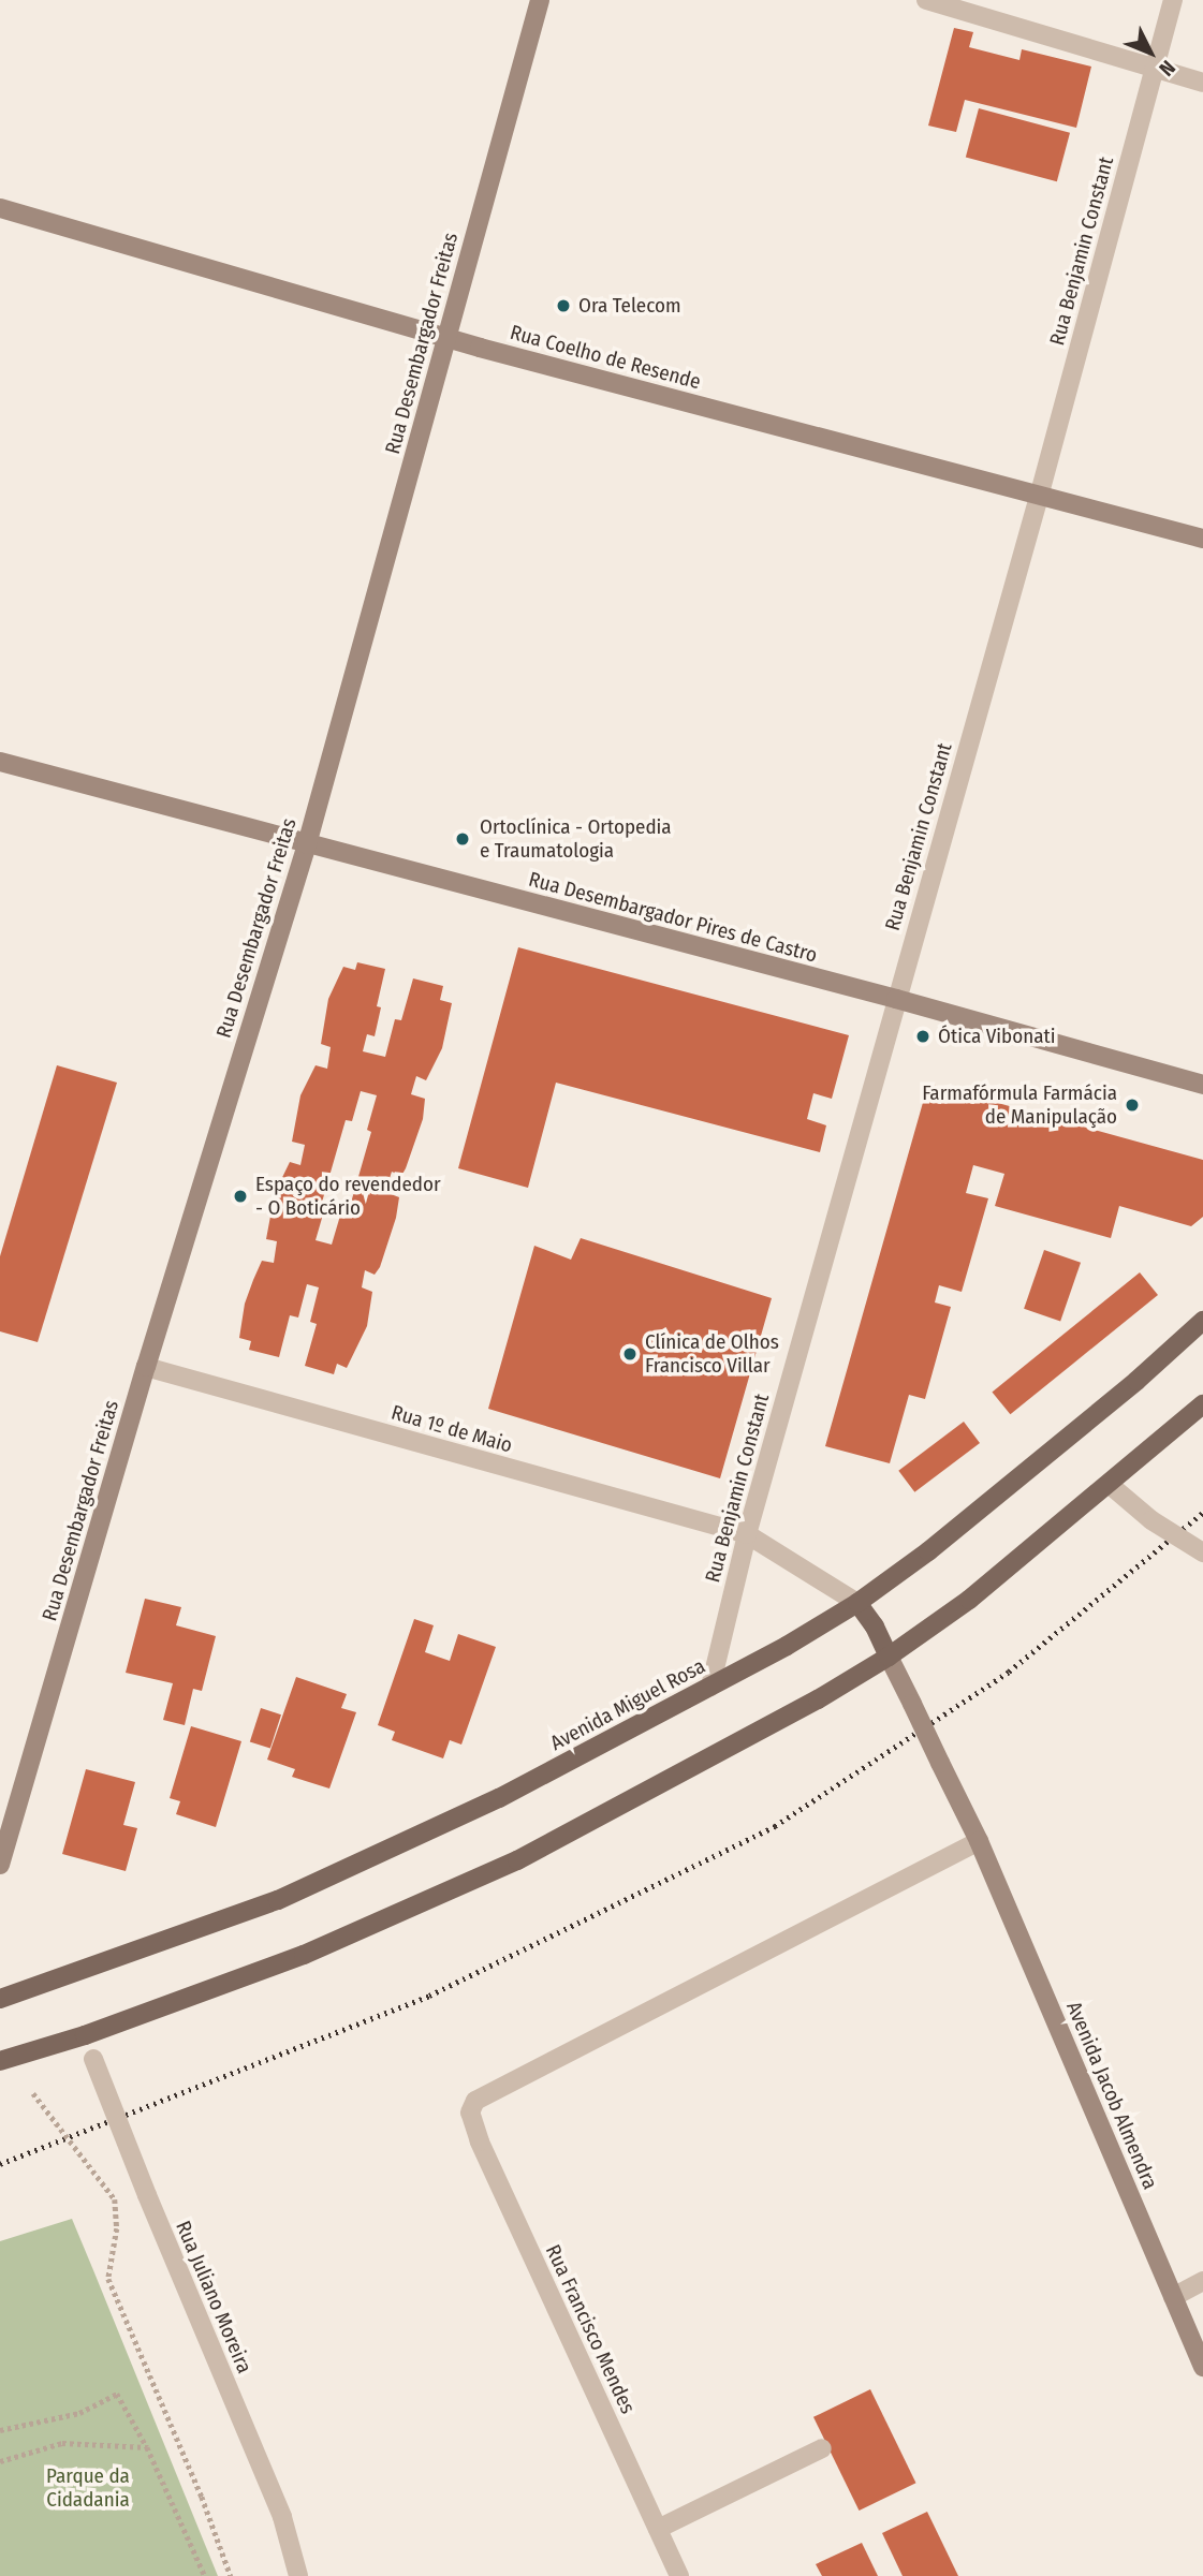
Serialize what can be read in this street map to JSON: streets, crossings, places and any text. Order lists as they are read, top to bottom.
{
  "streets": {
    "main road": ["Avenida Miguel Rosa"],
    "street": [
      "Rua Benjamin Constant",
      "Rua Desembargador Freitas",
      "Rua Coelho de Resende",
      "Rua Desembargador Pires de Castro",
      "Rua 1º de Maio",
      "Avenida Jacob Almendra",
      "Rua Juliano Moreira",
      "Rua Francisco Mendes"
    ]
  },
  "crossings": [
    ["Rua Benjamin Constant", "Rua Coelho de Resende"],
    ["Rua Benjamin Constant", "Rua Desembargador Pires de Castro"],
    ["Rua Benjamin Constant", "Rua 1º de Maio"],
    ["Rua Benjamin Constant", "Avenida Miguel Rosa"],
    ["Rua Desembargador Freitas", "Rua Coelho de Resende"],
    ["Rua Desembargador Freitas", "Rua Desembargador Pires de Castro"],
    ["Rua Desembargador Freitas", "Rua 1º de Maio"],
    ["Rua 1º de Maio", "Avenida Miguel Rosa"],
    ["Avenida Jacob Almendra", "Rua Francisco Mendes"]
  ],
  "parks": ["Parque da Cidadania"],
  "places": [
    "Ora Telecom",
    "Ortoclínica - Ortopedia e Traumatologia",
    "Ótica Vibonati",
    "Farmafórmula Farmácia de Manipulação",
    "Espaço do revendedor - O Boticário",
    "Clínica de Olhos Francisco Villar"
  ],
  "north": "bottom right"
}
